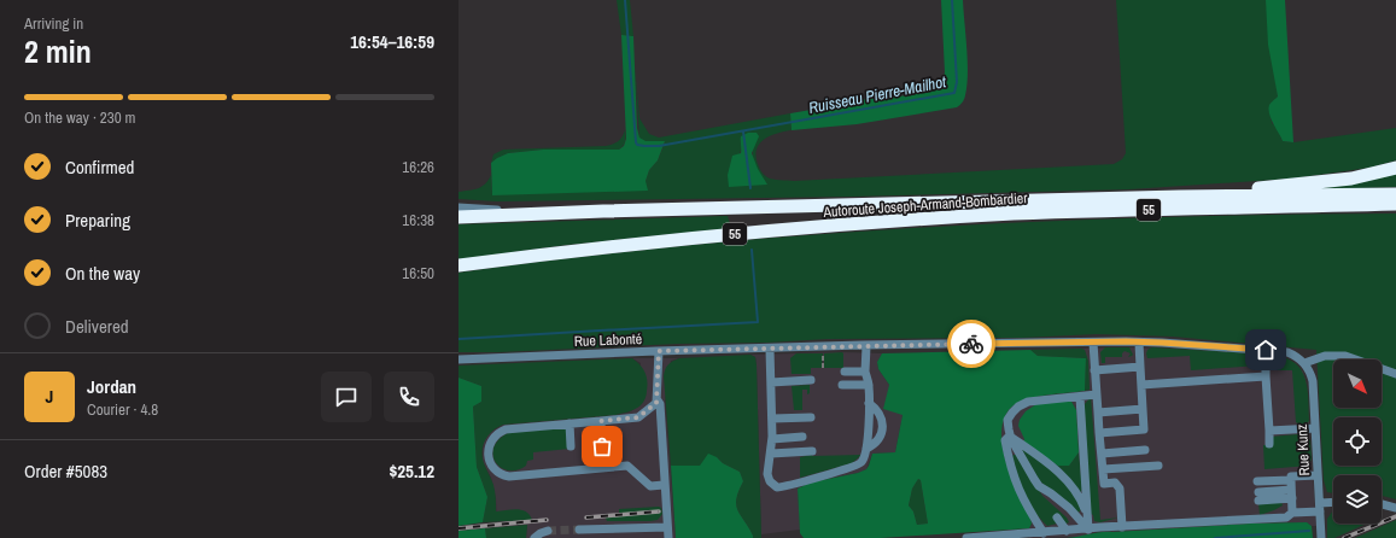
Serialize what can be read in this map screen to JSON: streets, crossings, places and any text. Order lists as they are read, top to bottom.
{
  "streets": {
    "highway": ["Autoroute Joseph-Armand-Bombardier", "55"],
    "street": ["Rue Labonté", "Rue Kunz"]
  },
  "crossings": [
    ["Rue Labonté", "Rue Kunz"]
  ],
  "water": ["Ruisseau Pierre-Mailhot"],
  "north": "bottom right",
  "page": {
    "heading": ["2 min", "Arriving in", "16:54–16:59"],
    "panel": [
      "Jordan",
      "Courier · 4.8",
      "Order #5083",
      "$25.12"
    ],
    "bar": "On the way · 230 m",
    "list": [
      ["Confirmed", "16:26"],
      ["Preparing", "16:38"],
      ["On the way", "16:50"],
      "Delivered"
    ],
    "round": "J"
  }
}
